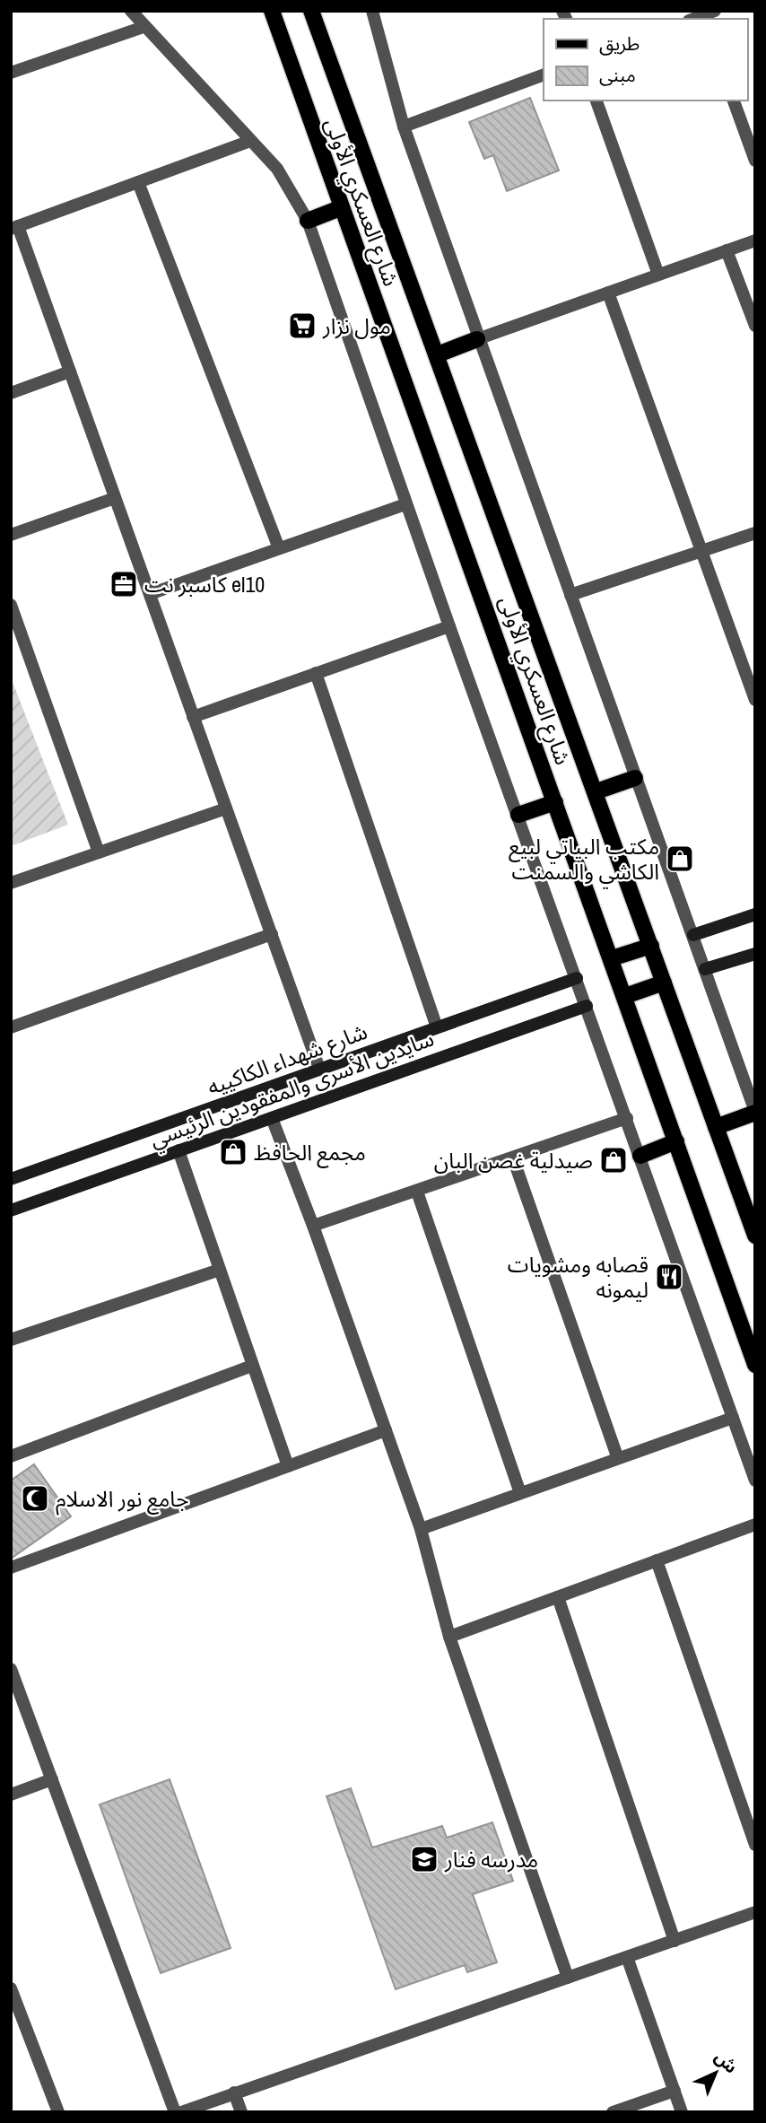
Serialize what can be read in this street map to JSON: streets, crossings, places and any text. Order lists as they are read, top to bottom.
{
  "streets": {
    "main road": ["شارع العسكري الأولى", "شارع شهداء الكاكييه", "سايدين الأسرى والمفقودين الرئيسي"]
  },
  "places": {
    "supermarket": ["مول نزار"],
    "office": ["كاسبر نت el10"],
    "shop": ["مكتب البياتي لبيع الكاشي والسمنت", "مجمع الحافظ", "صيدلية غصن البان"],
    "restaurant": ["قصابه ومشويات ليمونه"],
    "mosque": ["جامع نور الاسلام"],
    "school or university": ["مدرسه فنار"]
  },
  "legend": ["طريق", "مبنى"],
  "north": "top right"
}
